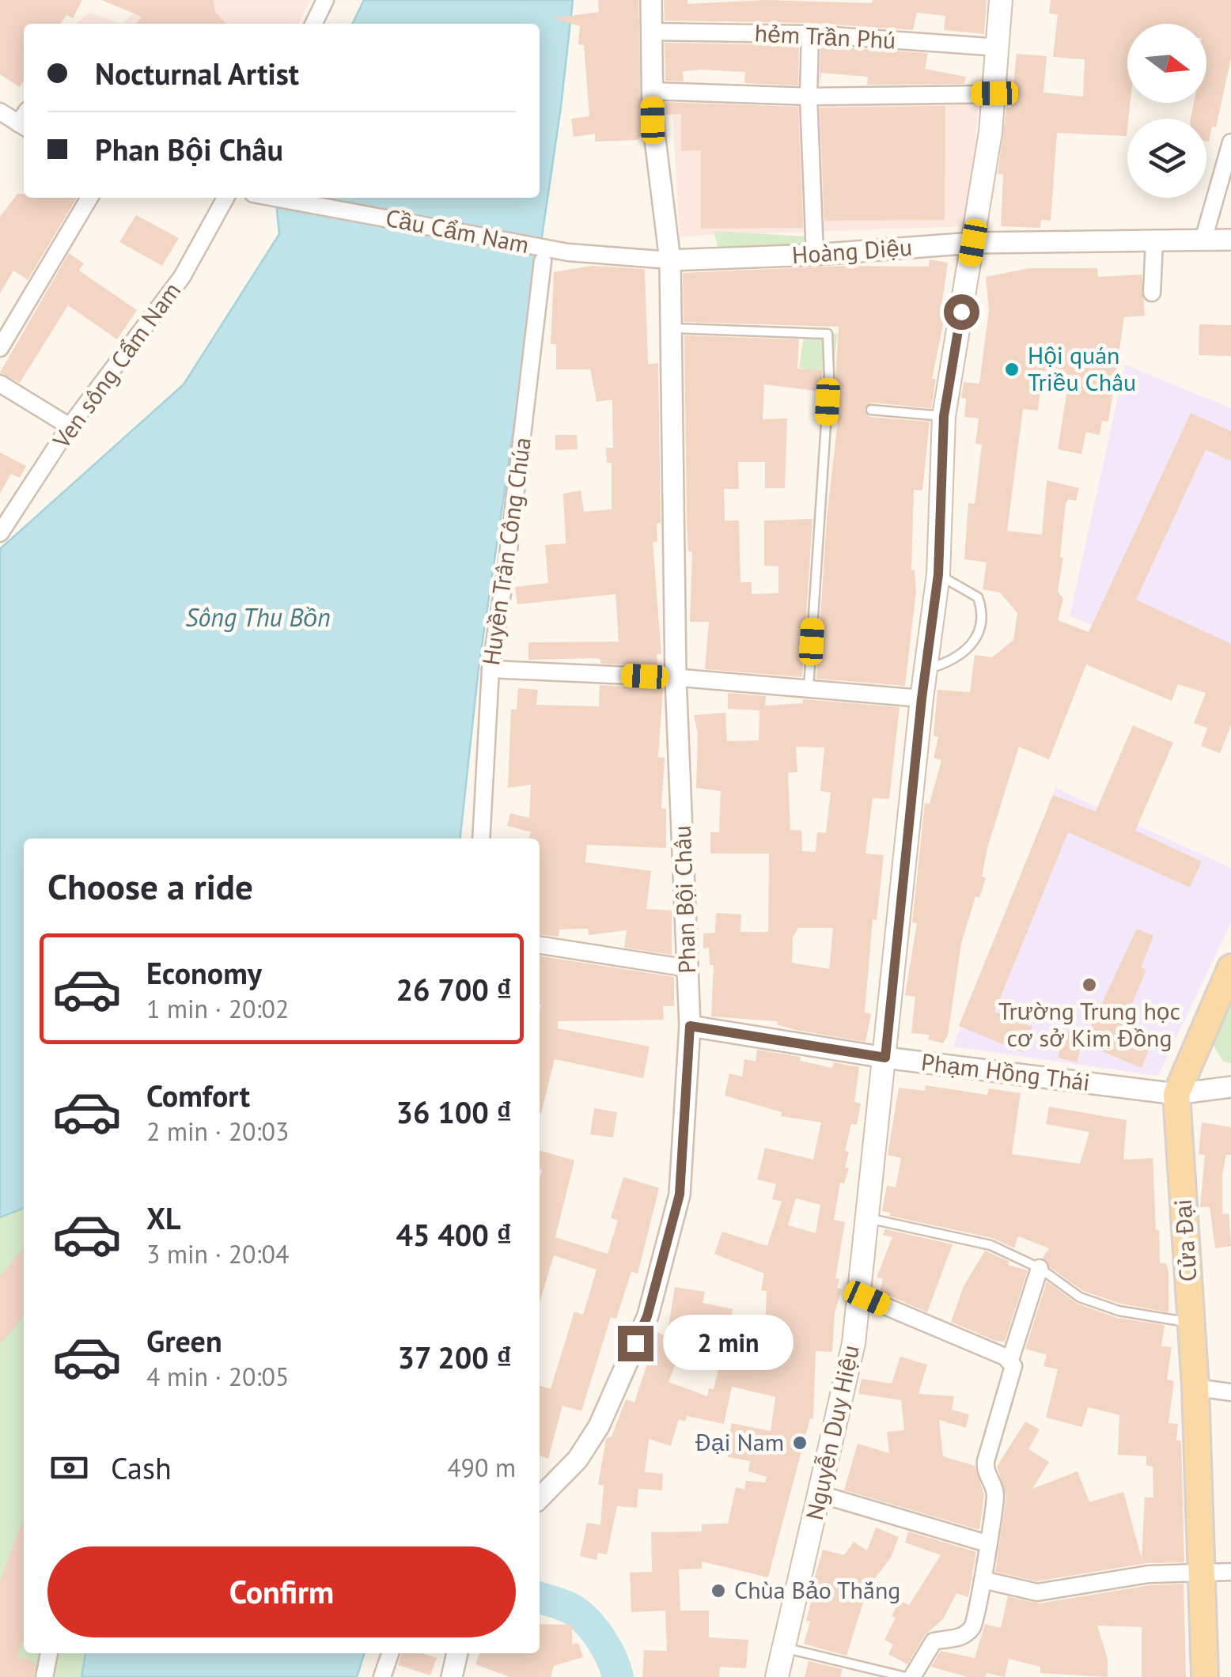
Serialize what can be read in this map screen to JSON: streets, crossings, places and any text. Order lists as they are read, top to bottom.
{
  "streets": {
    "main road": ["Cửa Đại", "Nguyễn Duy Hiệu"],
    "street": [
      "hẻm Trần Phú",
      "Cầu Cẩm Nam",
      "Hoàng Diệu",
      "Ven sông Cẩm Nam",
      "Huyền Trân Công Chúa",
      "Phan Bội Châu",
      "Phạm Hồng Thái"
    ]
  },
  "crossings": [
    ["hẻm Trần Phú", "Phan Bội Châu"],
    ["hẻm Trần Phú", "Nguyễn Duy Hiệu"],
    ["Cầu Cẩm Nam", "Hoàng Diệu"],
    ["Hoàng Diệu", "Phan Bội Châu"],
    ["Hoàng Diệu", "Nguyễn Duy Hiệu"],
    ["Phan Bội Châu", "Phạm Hồng Thái"],
    ["Phạm Hồng Thái", "Cửa Đại"],
    ["Phạm Hồng Thái", "Nguyễn Duy Hiệu"]
  ],
  "water": ["Sông Thu Bồn"],
  "places": [
    "Hội quán Triều Châu",
    "Trường Trung học cơ sở Kim Đồng",
    "Đại Nam",
    "Chùa Bảo Thắng"
  ],
  "north": "right",
  "page": {
    "banner": ["Nocturnal Artist", "Phan Bội Châu"],
    "heading": "Choose a ride",
    "list": [
      {
        "name": "Economy",
        "note": "1 min · 20:02",
        "value": "26 700 ₫"
      },
      {
        "name": "Comfort",
        "note": "2 min · 20:03",
        "value": "36 100 ₫"
      },
      {
        "name": "XL",
        "note": "3 min · 20:04",
        "value": "45 400 ₫"
      },
      {
        "name": "Green",
        "note": "4 min · 20:05",
        "value": "37 200 ₫"
      }
    ],
    "bubble": "2 min",
    "pay": ["Cash", "490 m"],
    "buttons": "Confirm"
  }
}
